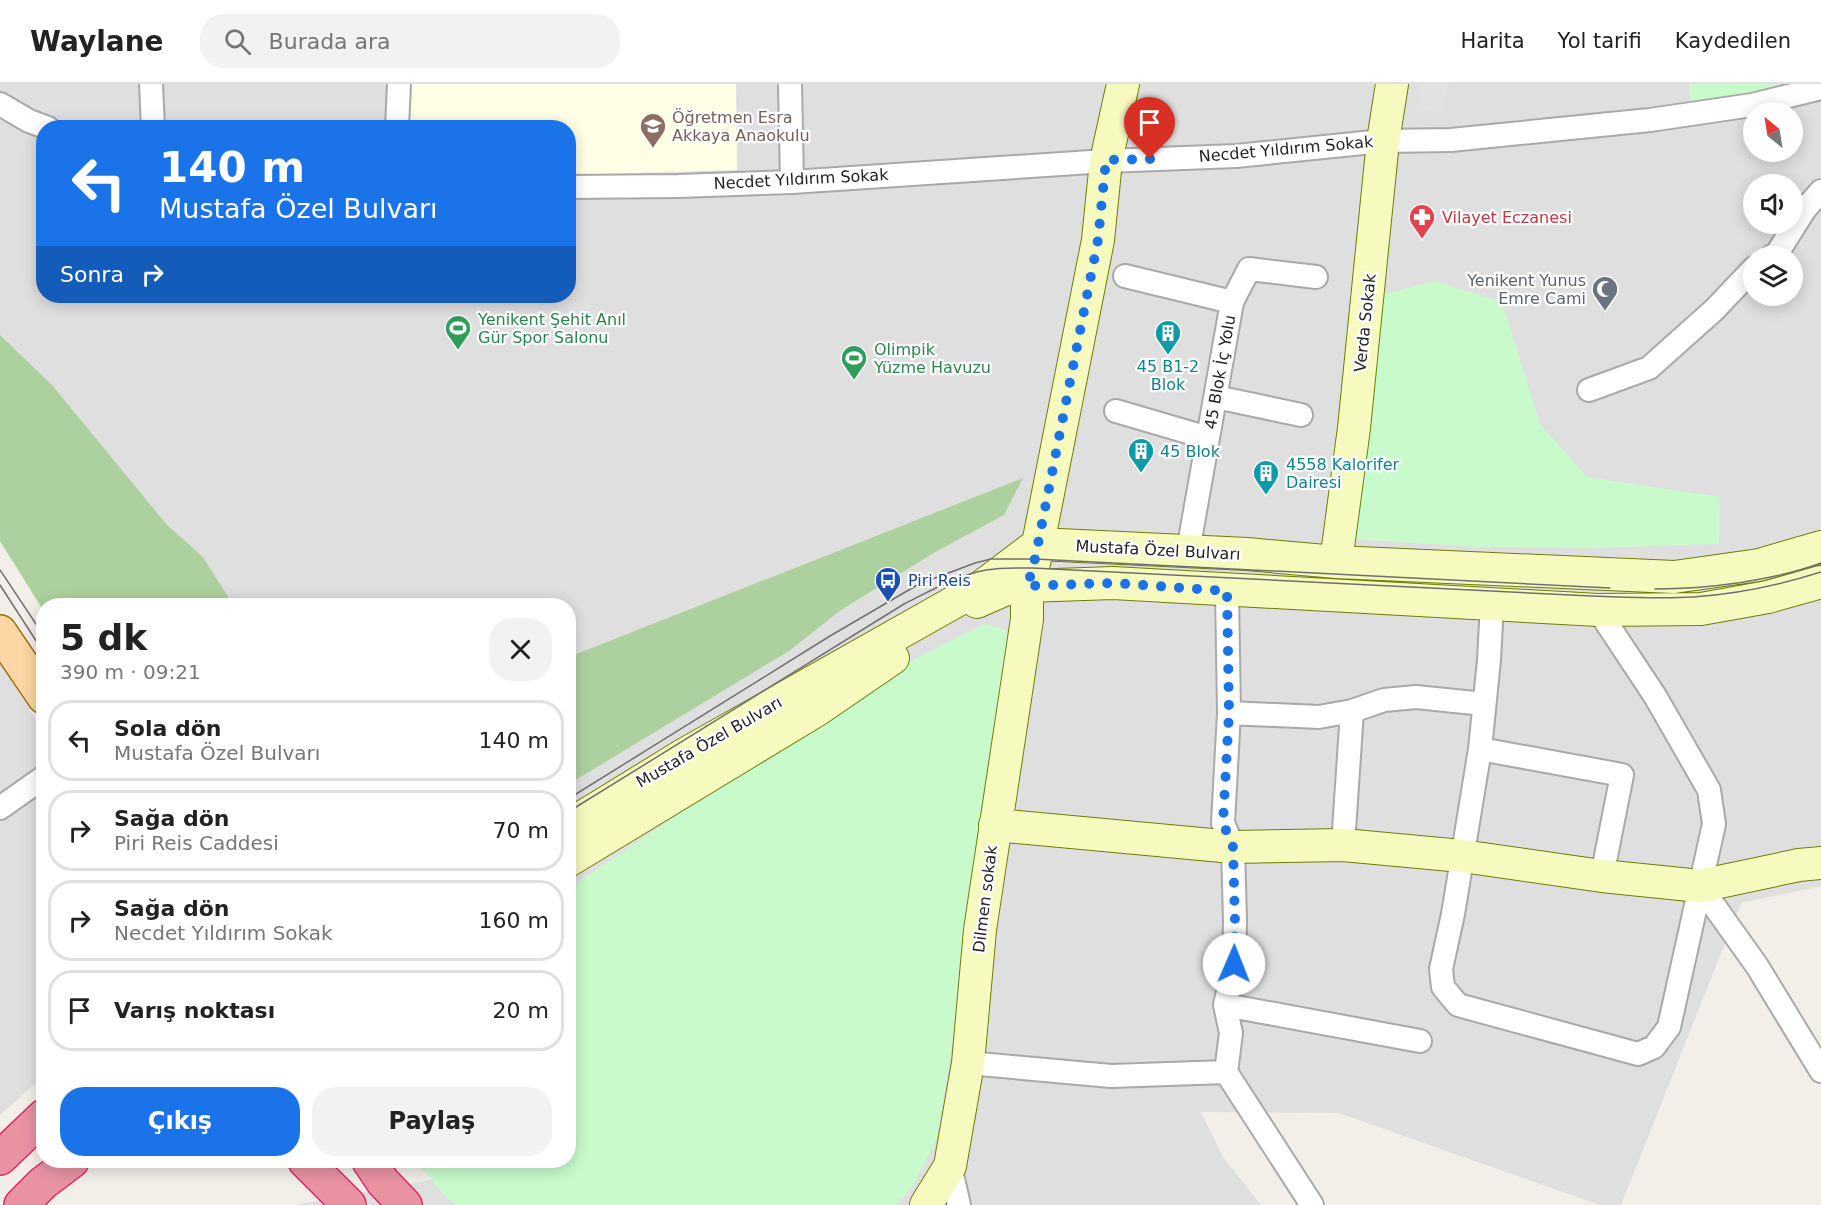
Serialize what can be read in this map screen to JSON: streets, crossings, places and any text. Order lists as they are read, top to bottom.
{
  "streets": {
    "main road": ["Verda Sokak", "Mustafa Özel Bulvarı", "Dilmen sokak"],
    "street": ["Necdet Yıldırım Sokak", "45 Blok İç Yolu"]
  },
  "crossings": [
    ["Necdet Yıldırım Sokak", "Verda Sokak"],
    ["Necdet Yıldırım Sokak", "Dilmen sokak"],
    ["Verda Sokak", "Mustafa Özel Bulvarı"],
    ["45 Blok İç Yolu", "Mustafa Özel Bulvarı"],
    ["Mustafa Özel Bulvarı", "Dilmen sokak"]
  ],
  "places": {
    "school or university": ["Öğretmen Esra Akkaya Anaokulu"],
    "pharmacy": ["Vilayet Eczanesi"],
    "mosque": ["Yenikent Yunus Emre Cami"],
    "sports": ["Yenikent Şehit Anıl Gür Spor Salonu", "Olimpik Yüzme Havuzu"],
    "building": ["45 B1-2 Blok", "45 Blok", "4558 Kalorifer Dairesi"],
    "bus stop": ["Piri Reis"]
  },
  "north": "top left",
  "page": {
    "header": "Waylane",
    "search": "Burada ara",
    "nav": ["Harita", "Yol tarifi", "Kaydedilen"],
    "turn": ["140 m", "Mustafa Özel Bulvarı"],
    "then": "Sonra",
    "heading": ["5 dk", "390 m · 09:21"],
    "list": [
      {
        "name": "Sola dön",
        "note": "Mustafa Özel Bulvarı",
        "value": "140 m"
      },
      {
        "name": "Sağa dön",
        "note": "Piri Reis Caddesi",
        "value": "70 m"
      },
      {
        "name": "Sağa dön",
        "note": "Necdet Yıldırım Sokak",
        "value": "160 m"
      },
      {
        "name": "Varış noktası",
        "value": "20 m"
      }
    ],
    "buttons": ["Çıkış", "Paylaş"]
  }
}
